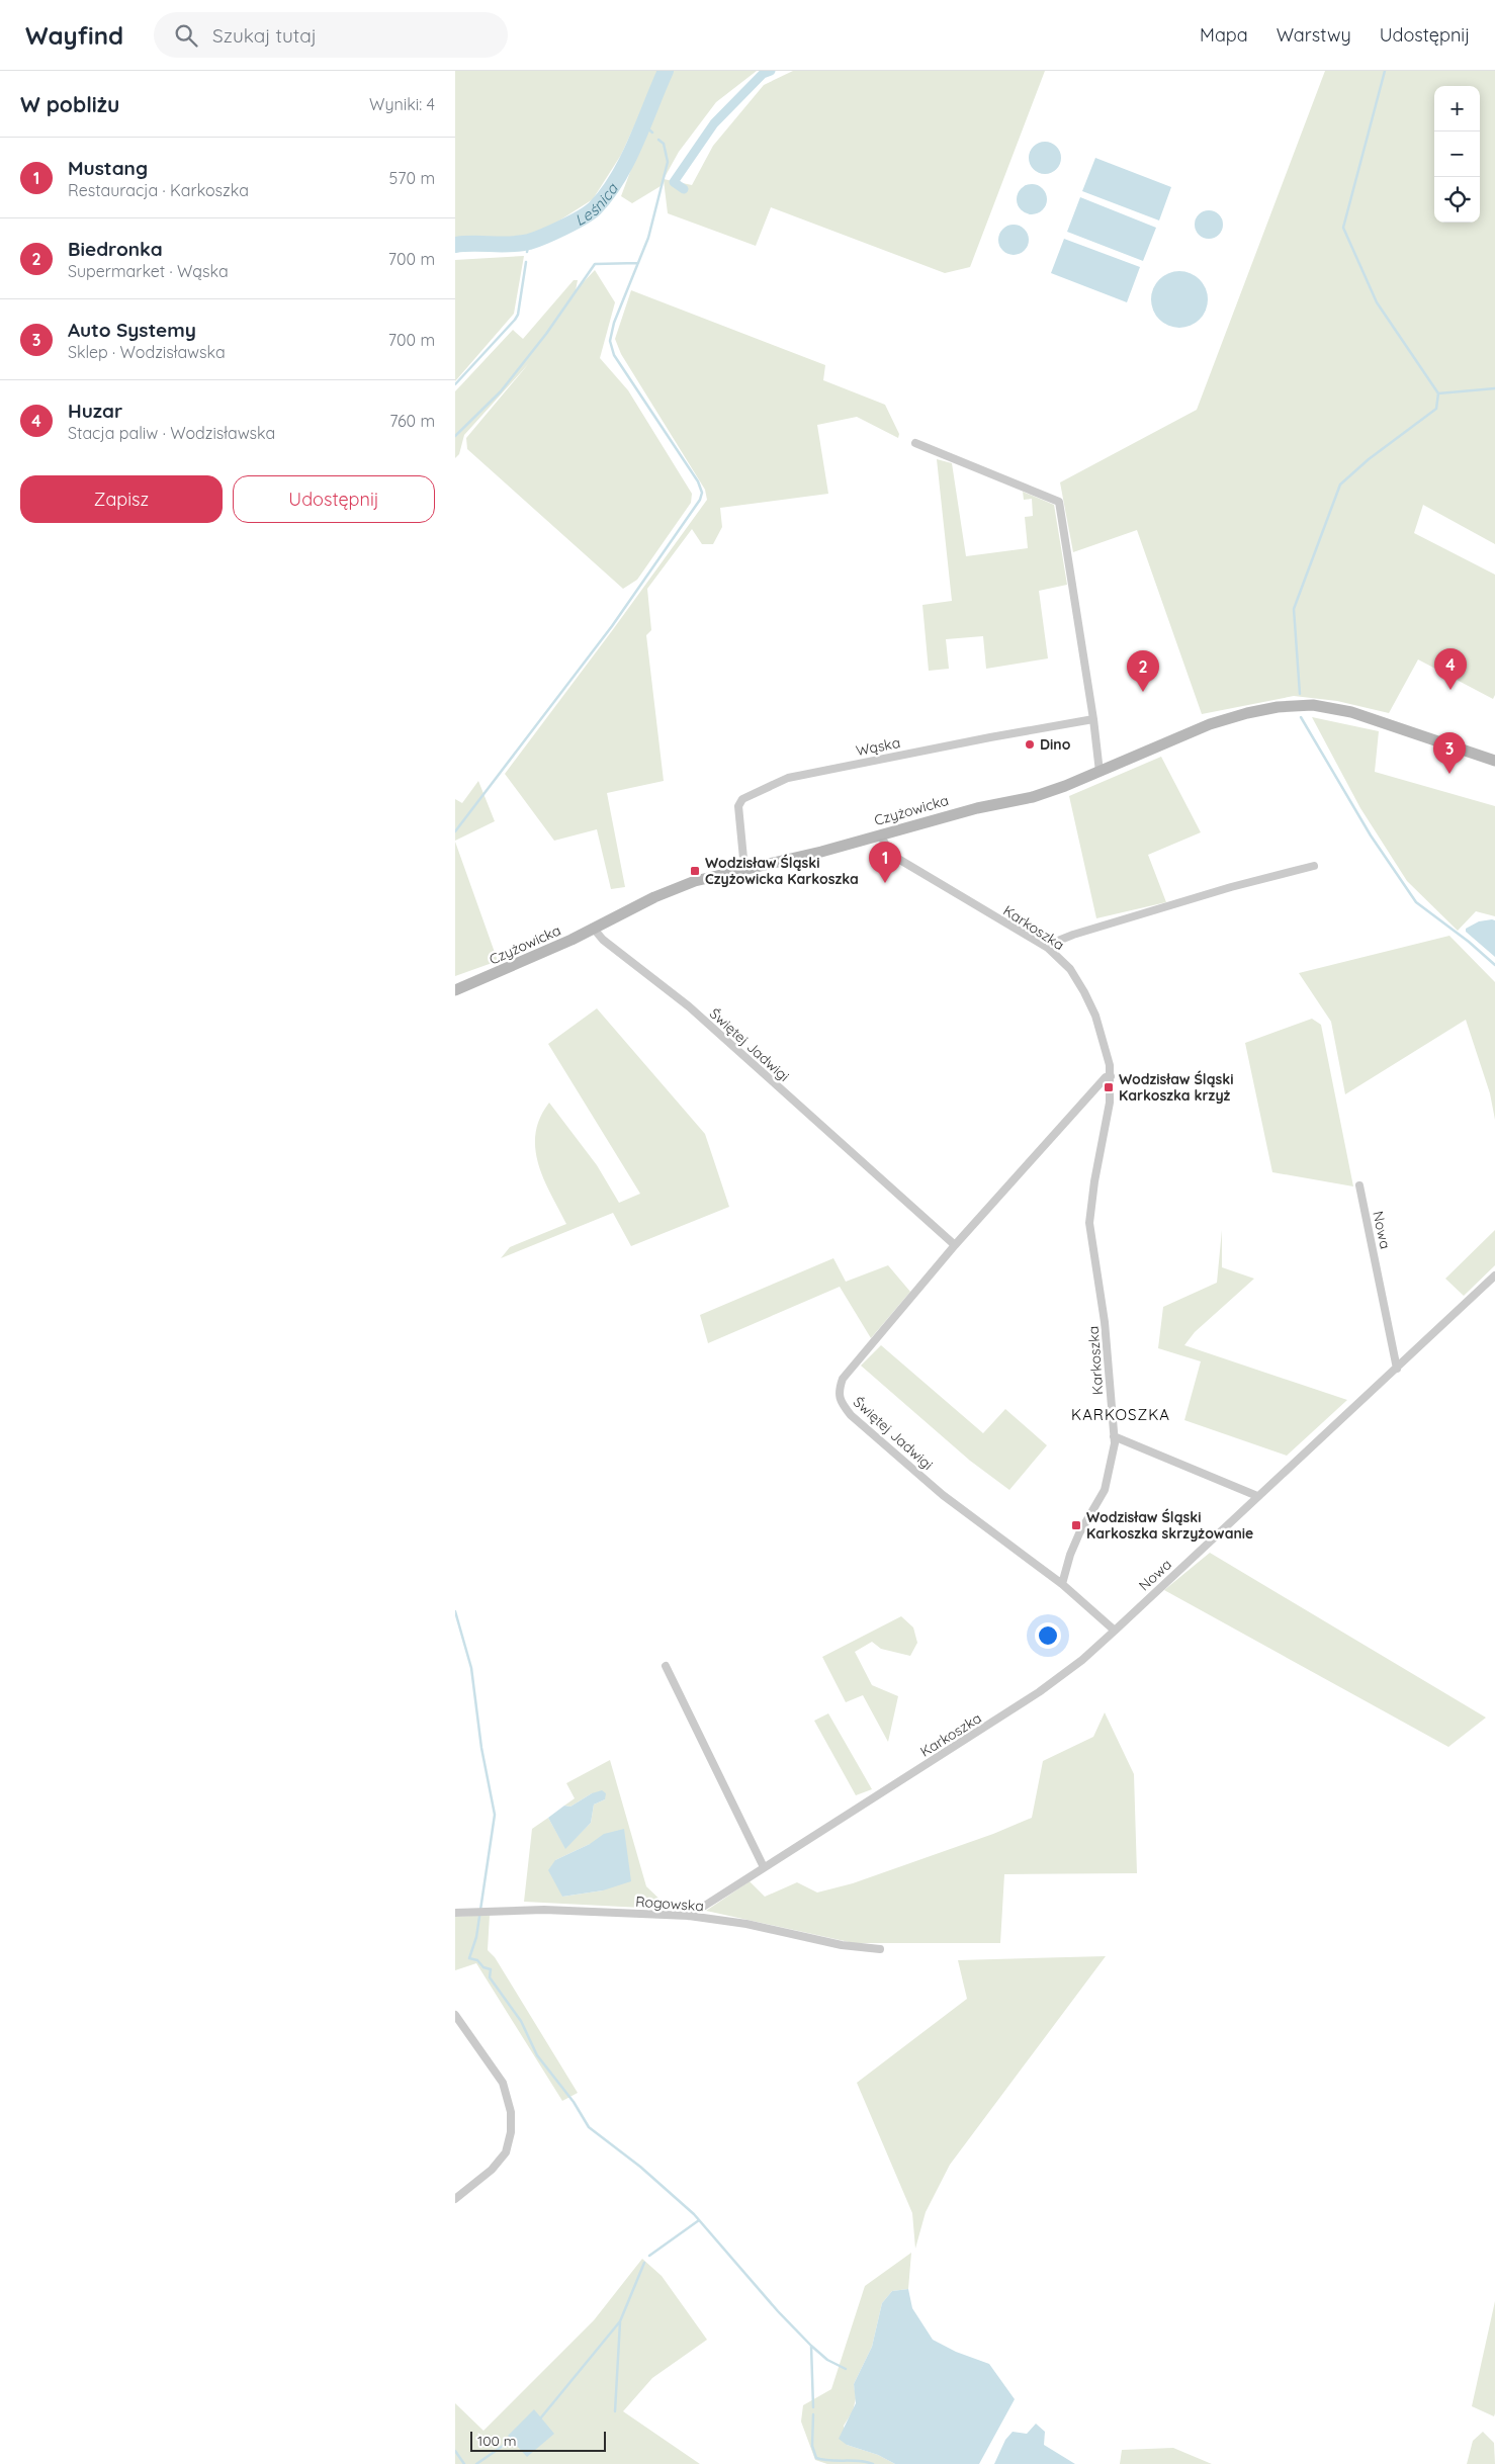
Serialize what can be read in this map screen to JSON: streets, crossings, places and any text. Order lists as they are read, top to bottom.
{
  "streets": {
    "street": [
      "Wąska",
      "Czyżowicka",
      "Karkoszka",
      "Świętej Jadwigi",
      "Nowa",
      "Rogowska"
    ]
  },
  "crossings": [
    ["Wąska", "Czyżowicka"],
    ["Czyżowicka", "Karkoszka"],
    ["Czyżowicka", "Świętej Jadwigi"],
    ["Karkoszka", "Świętej Jadwigi"],
    ["Karkoszka", "Nowa"],
    ["Karkoszka", "Rogowska"]
  ],
  "districts": ["KARKOSZKA"],
  "water": ["Leśnica"],
  "places": {
    "other": ["Dino"],
    "transit": ["Wodzisław Śląski Czyżowicka Karkoszka", "Wodzisław Śląski Karkoszka krzyż", "Wodzisław Śląski Karkoszka skrzyżowanie"]
  },
  "scale_bar": "100 m",
  "page": {
    "header": "Wayfind",
    "search": "Szukaj tutaj",
    "nav": ["Mapa", "Warstwy", "Udostępnij"],
    "heading": ["W pobliżu", "Wyniki: 4"],
    "map_buttons": ["+", "−"],
    "list": [
      {
        "mark": "1",
        "name": "Mustang",
        "note": "Restauracja · Karkoszka",
        "value": "570 m"
      },
      {
        "mark": "2",
        "name": "Biedronka",
        "note": "Supermarket · Wąska",
        "value": "700 m"
      },
      {
        "mark": "3",
        "name": "Auto Systemy",
        "note": "Sklep · Wodzisławska",
        "value": "700 m"
      },
      {
        "mark": "4",
        "name": "Huzar",
        "note": "Stacja paliw · Wodzisławska",
        "value": "760 m"
      }
    ],
    "buttons": ["Zapisz", "Udostępnij"],
    "pins": [
      "4",
      "2",
      "3",
      "1"
    ],
    "scale": "100 m"
  }
}
